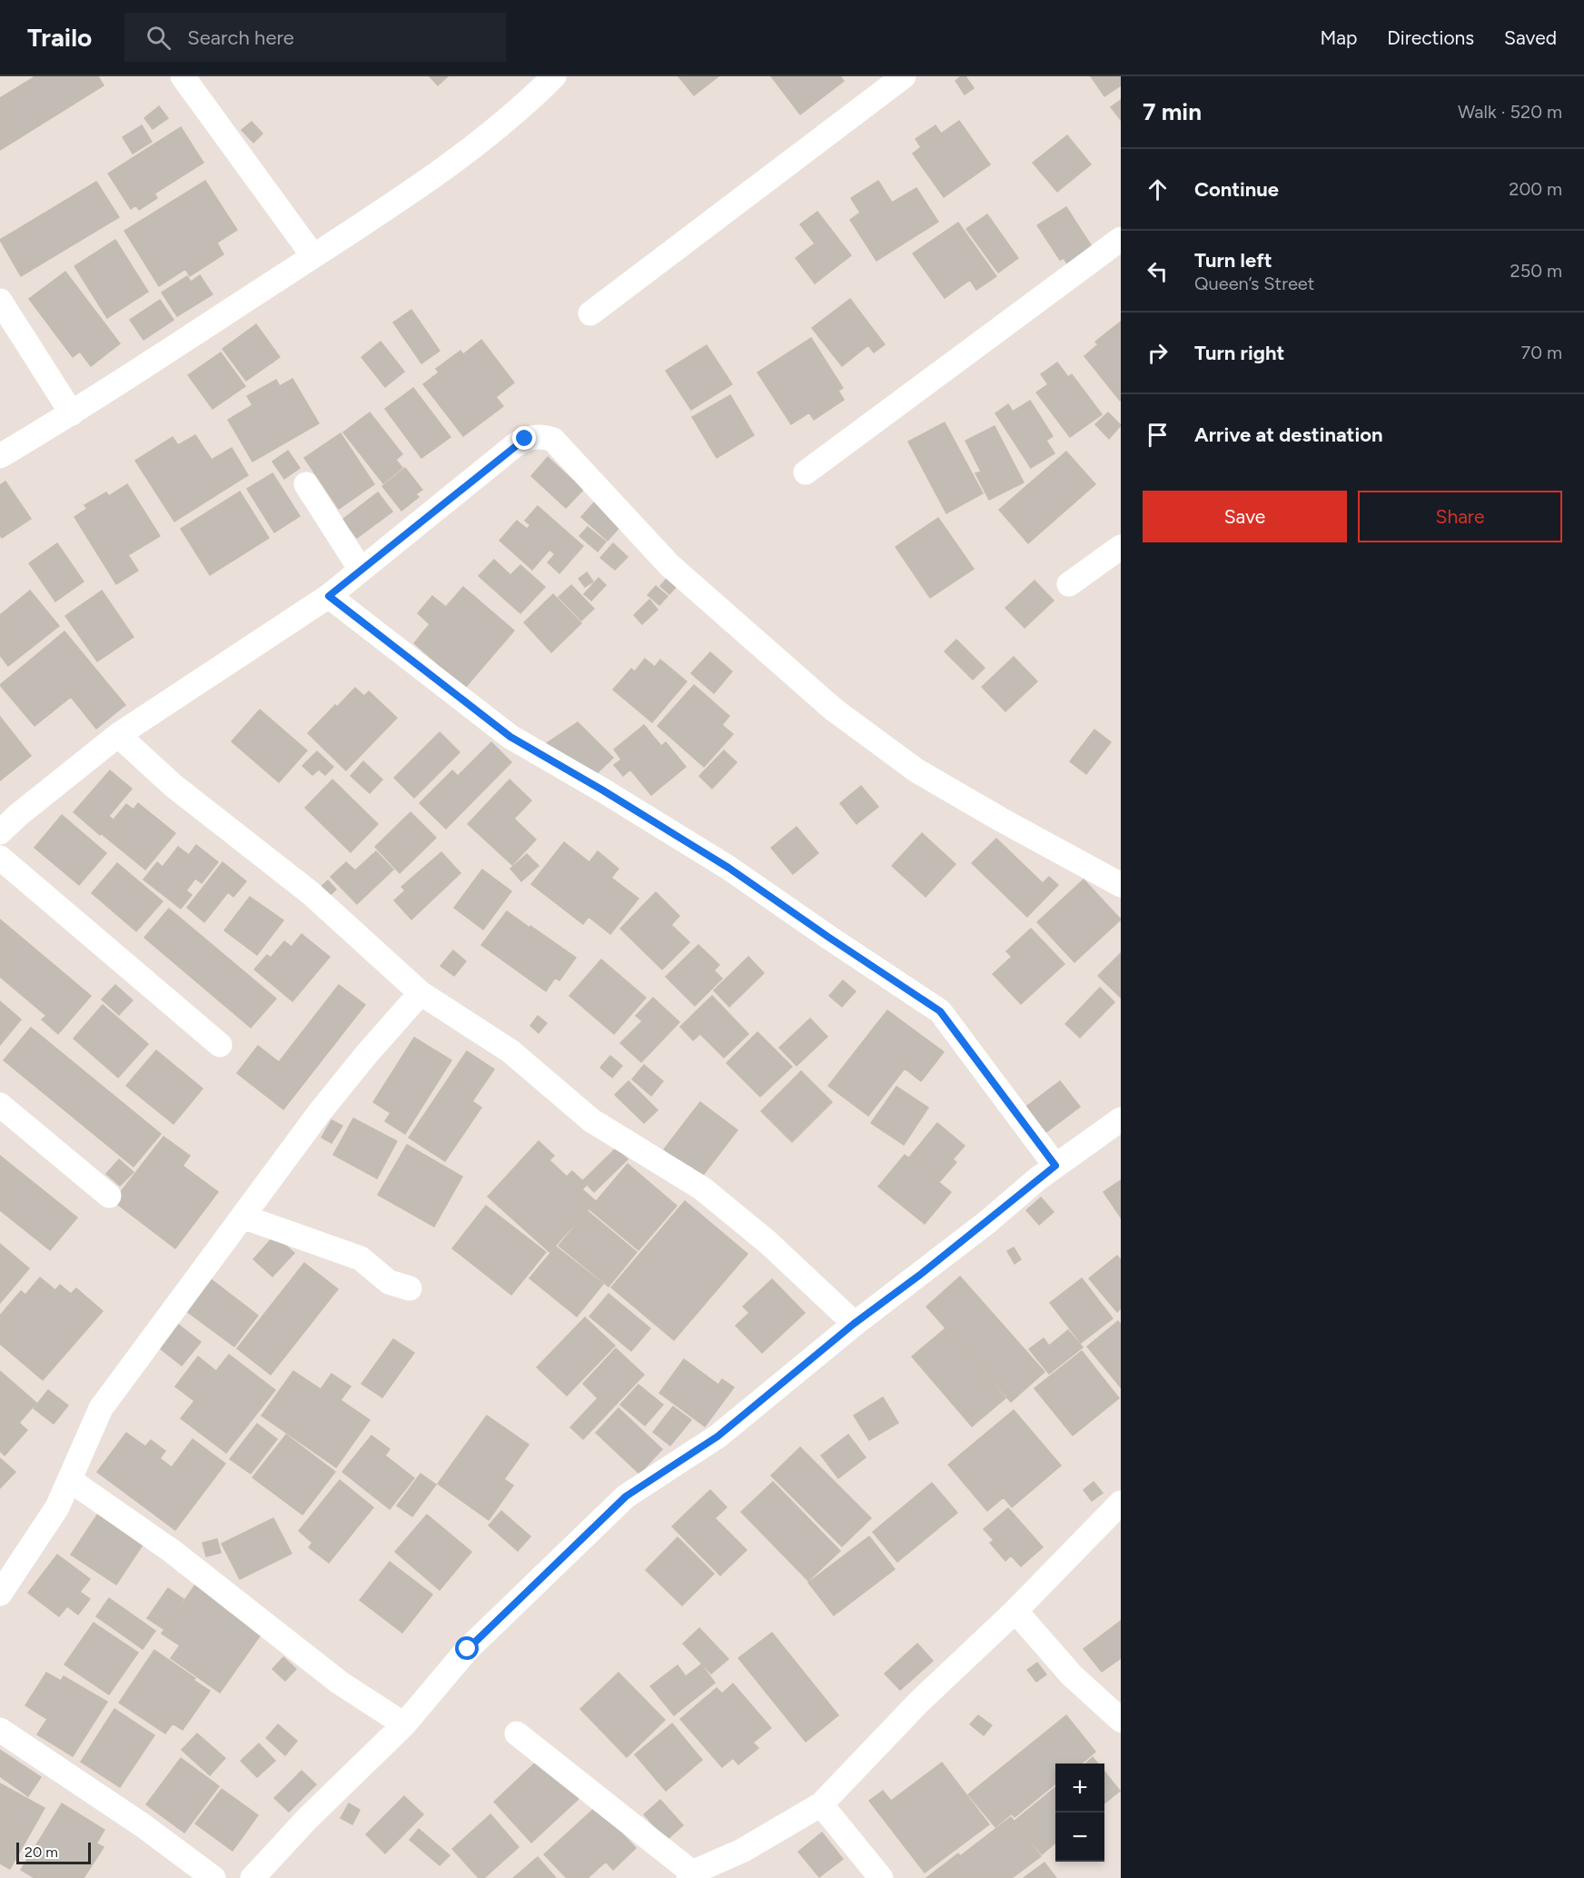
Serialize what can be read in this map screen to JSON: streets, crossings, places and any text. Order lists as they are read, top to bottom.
{
  "scale_bar": "20 m",
  "page": {
    "header": "Trailo",
    "search": "Search here",
    "nav": ["Map", "Directions", "Saved"],
    "heading": ["7 min", "Walk · 520 m"],
    "list": [
      ["Continue", "200 m"],
      ["Turn left", "Queen’s Street", "250 m"],
      ["Turn right", "70 m"],
      "Arrive at destination"
    ],
    "buttons": ["Save", "Share"],
    "map_buttons": ["+", "−"],
    "scale": "20 m"
  }
}
